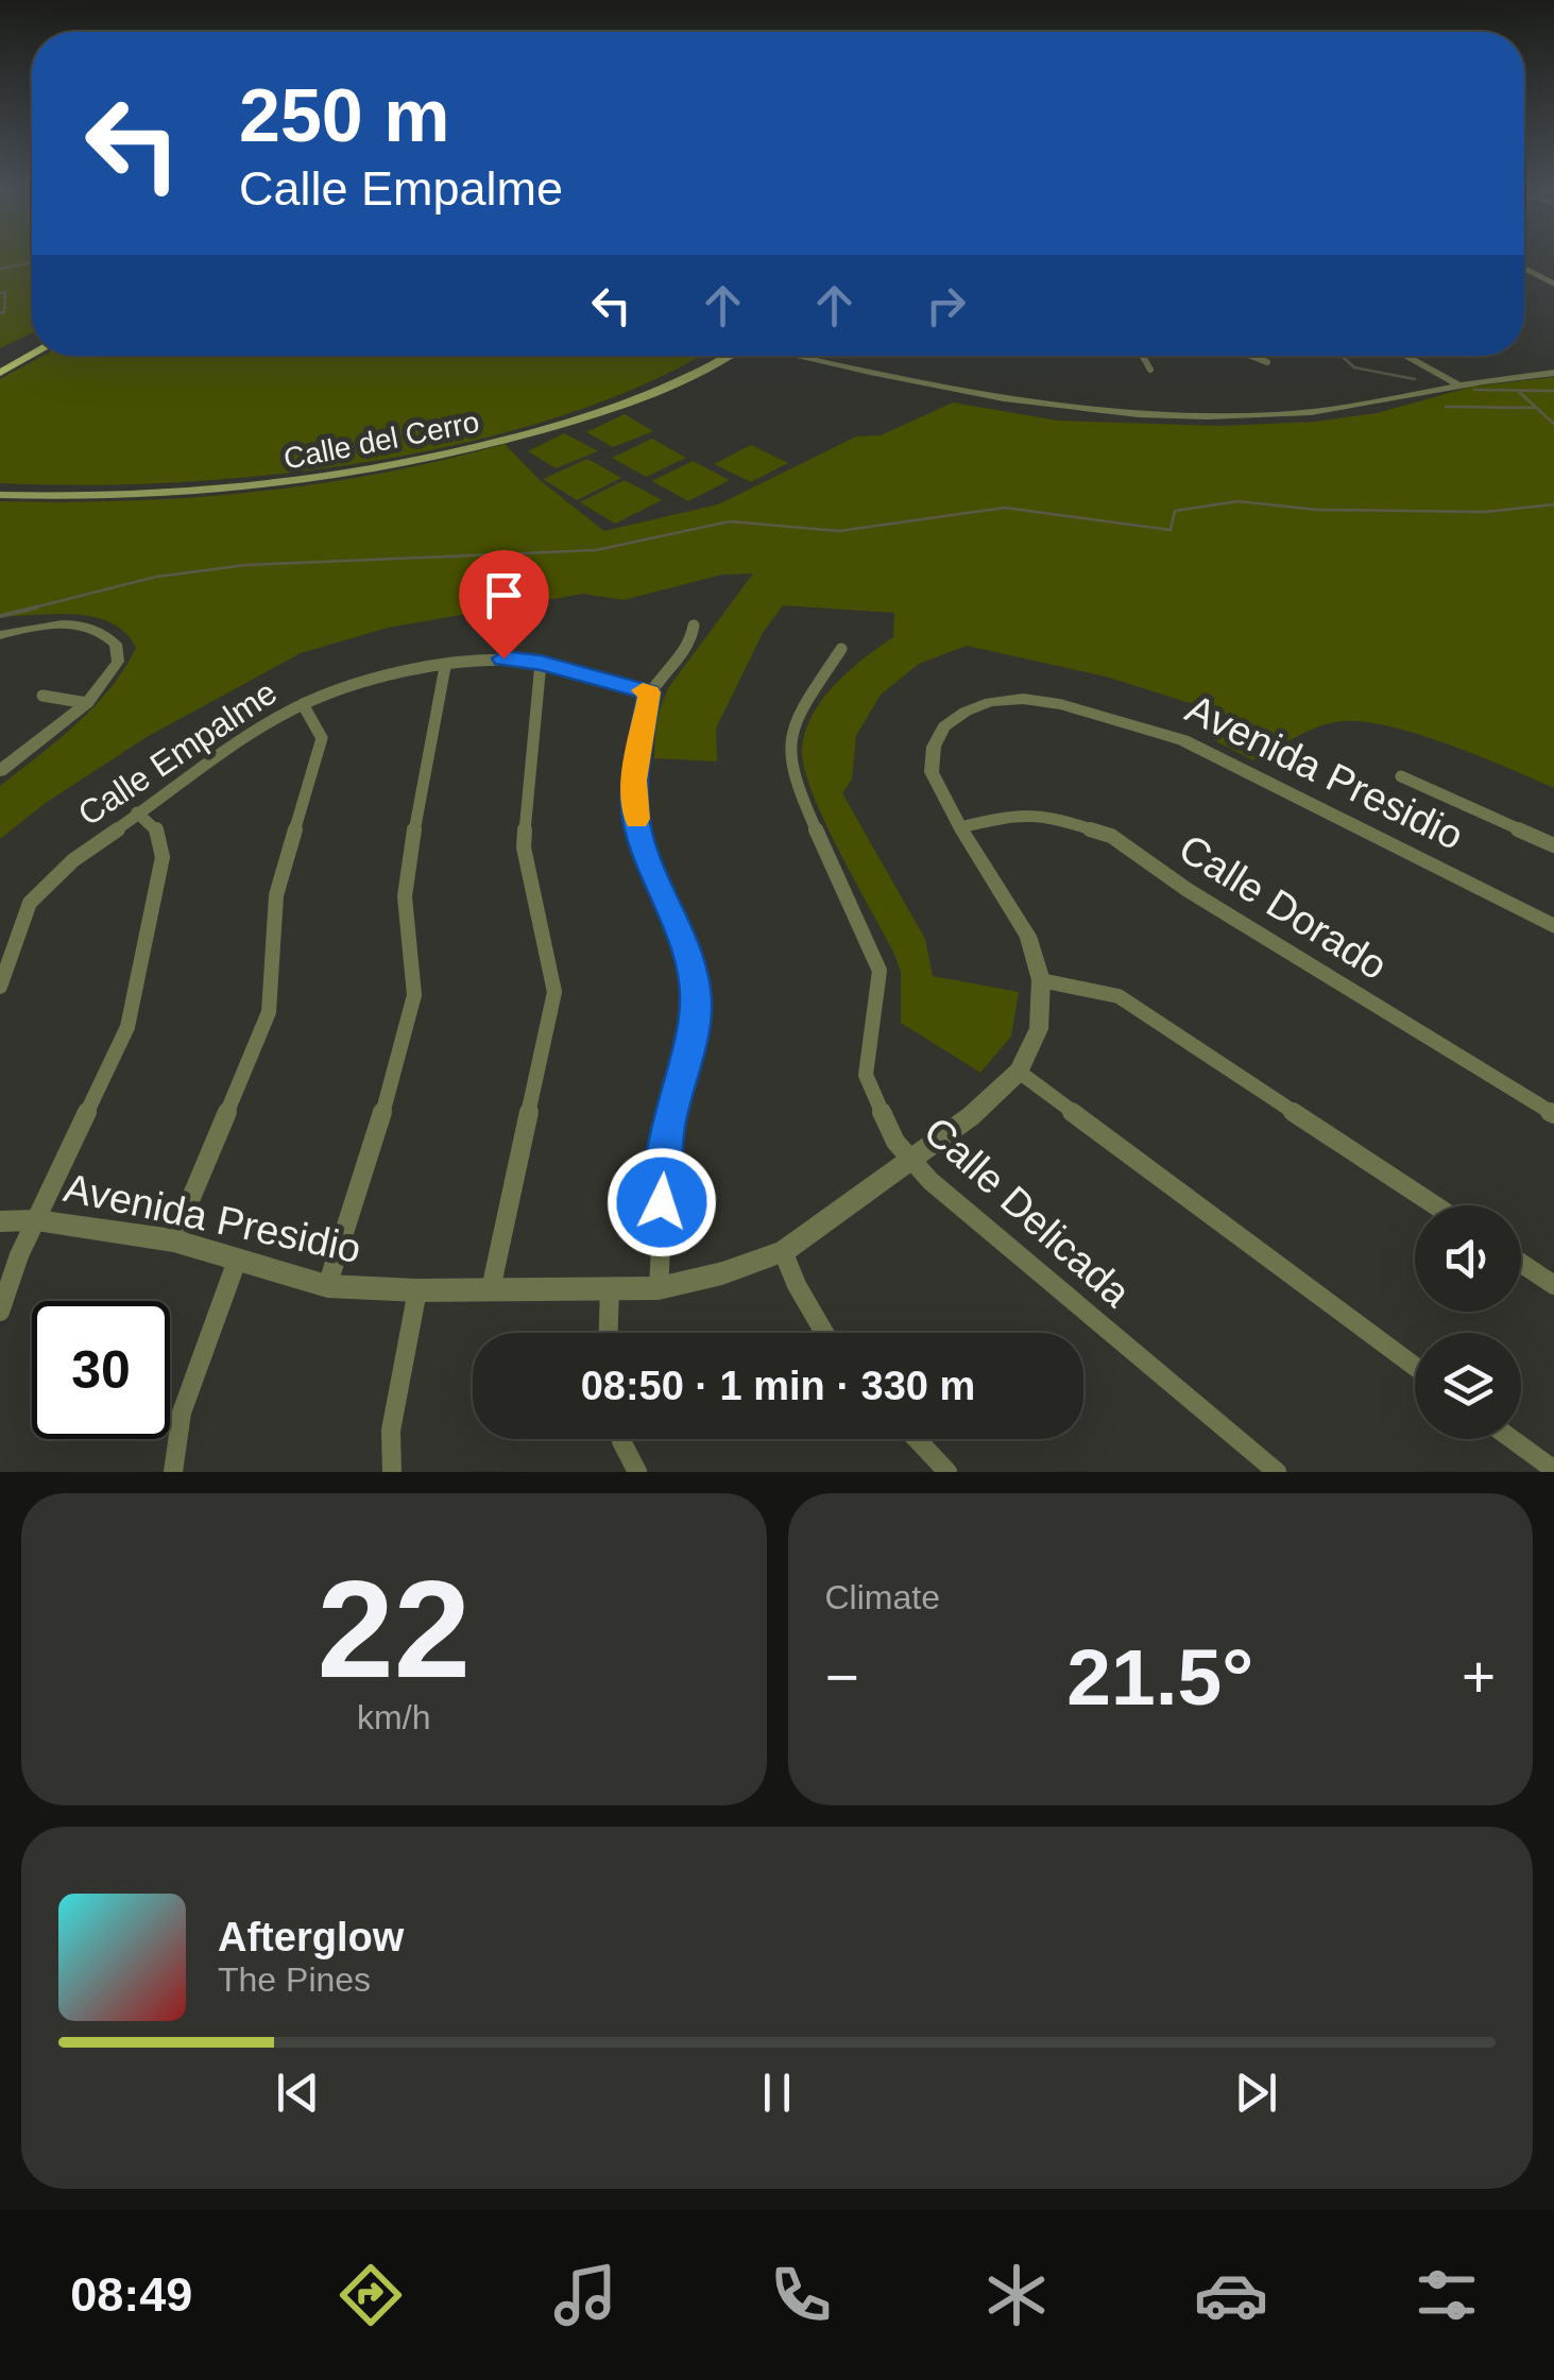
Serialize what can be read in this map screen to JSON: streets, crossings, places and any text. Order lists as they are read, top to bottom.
{
  "streets": {
    "main road": ["Calle del Cerro"],
    "street": [
      "Calle Empalme",
      "Avenida Presidio",
      "Calle Dorado",
      "Calle Delicada"
    ]
  },
  "crossings": [
    ["Avenida Presidio", "Calle Dorado"],
    ["Avenida Presidio", "Calle Delicada"]
  ],
  "page": {
    "turn": ["250 m", "Calle Empalme"],
    "limit": "30",
    "trip": "08:50 · 1 min · 330 m",
    "tile": [
      ["22", "km/h"],
      "Climate"
    ],
    "heat": ["−", "21.5°", "+"],
    "song": ["Afterglow", "The Pines"],
    "tabs": "08:49"
  }
}
